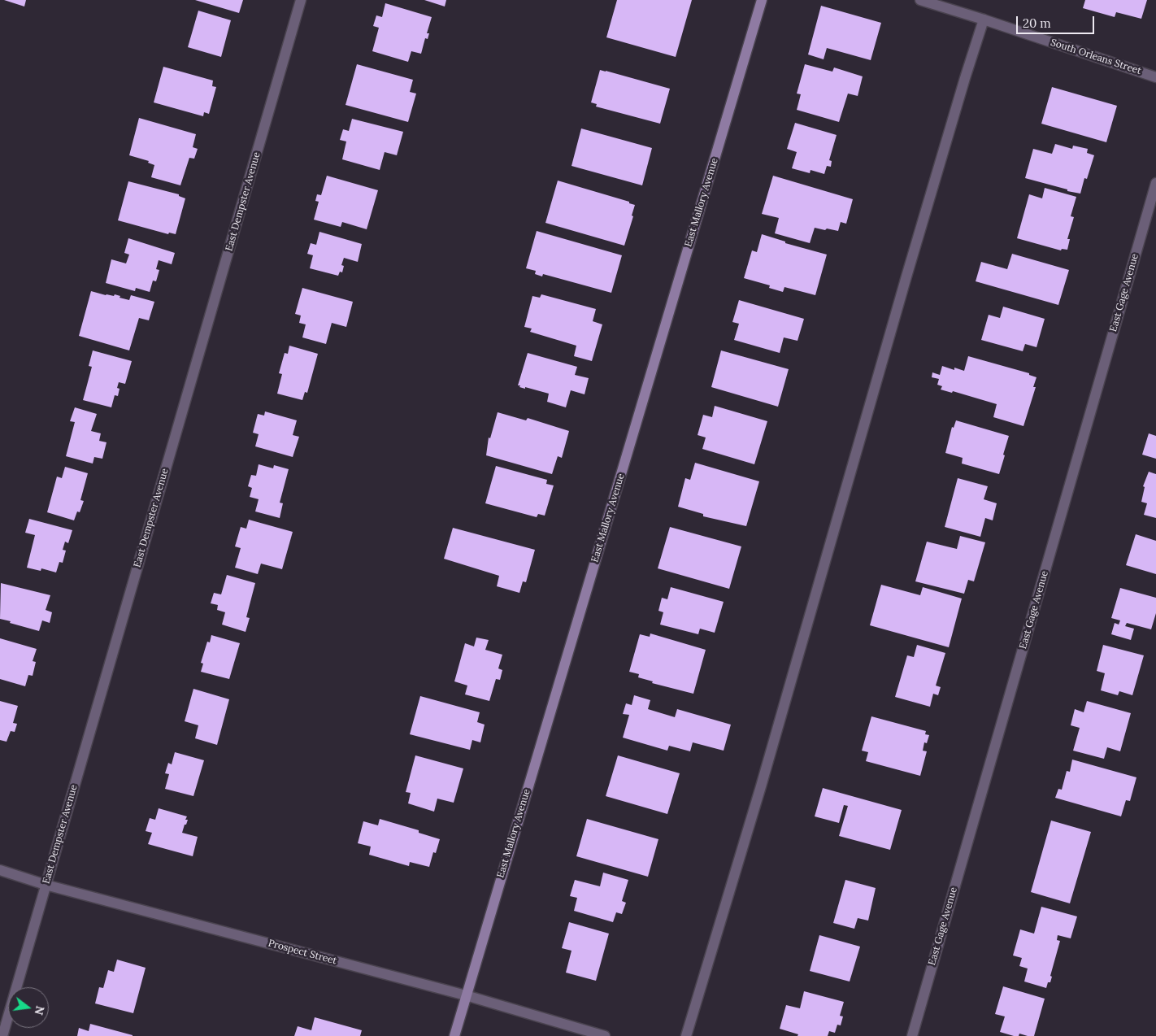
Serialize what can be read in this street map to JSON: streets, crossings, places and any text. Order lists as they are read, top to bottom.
{
  "streets": {
    "main road": ["East Mallory Avenue"],
    "street": [
      "South Orleans Street",
      "East Dempster Avenue",
      "East Gage Avenue",
      "Prospect Street"
    ]
  },
  "crossings": [
    ["East Dempster Avenue", "Prospect Street"],
    ["East Mallory Avenue", "Prospect Street"]
  ],
  "scale_bar": "20 m",
  "north": "right"
}
